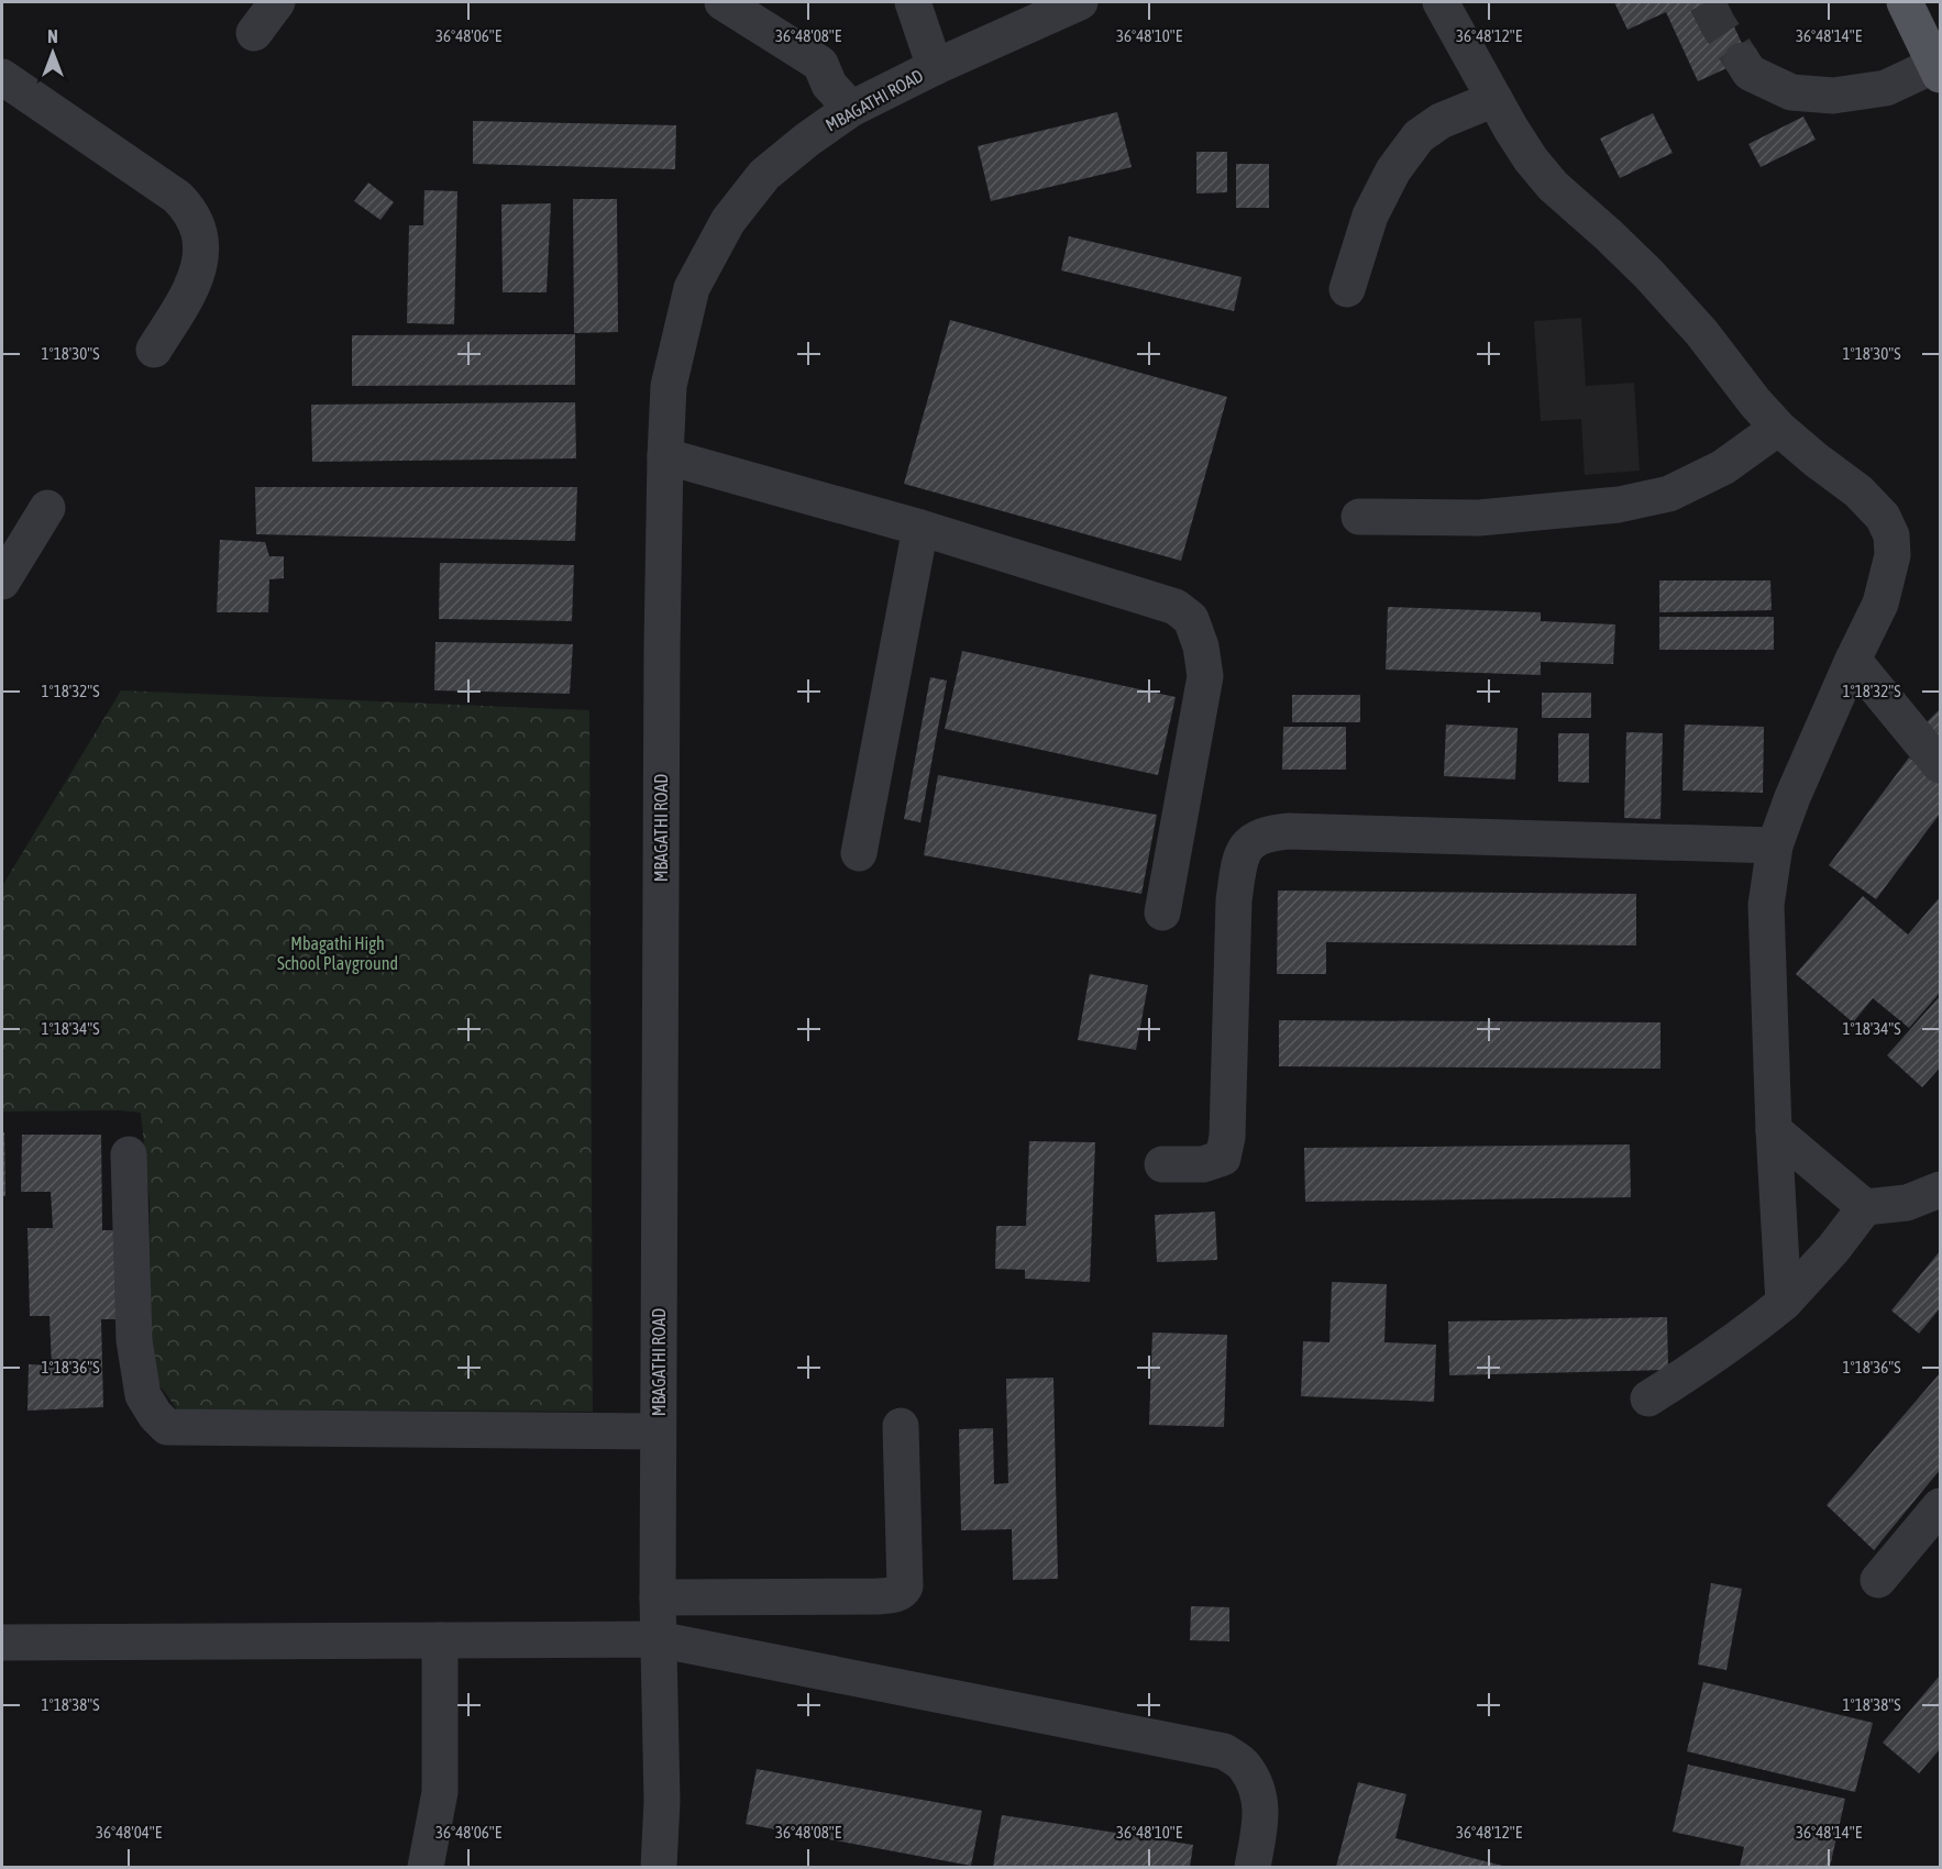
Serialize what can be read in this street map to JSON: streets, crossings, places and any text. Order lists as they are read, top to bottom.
{
  "streets": {
    "street": ["MBAGATHI ROAD"]
  },
  "parks": ["Mbagathi High School Playground"],
  "north": "top",
  "coordinates": [
    "36°48'06\"E",
    "36°48'08\"E",
    "36°48'10\"E",
    "36°48'12\"E",
    "36°48'14\"E",
    "1°18'30\"S",
    "1°18'32\"S",
    "1°18'34\"S",
    "1°18'36\"S",
    "1°18'38\"S",
    "36°48'04\"E"
  ]
}
